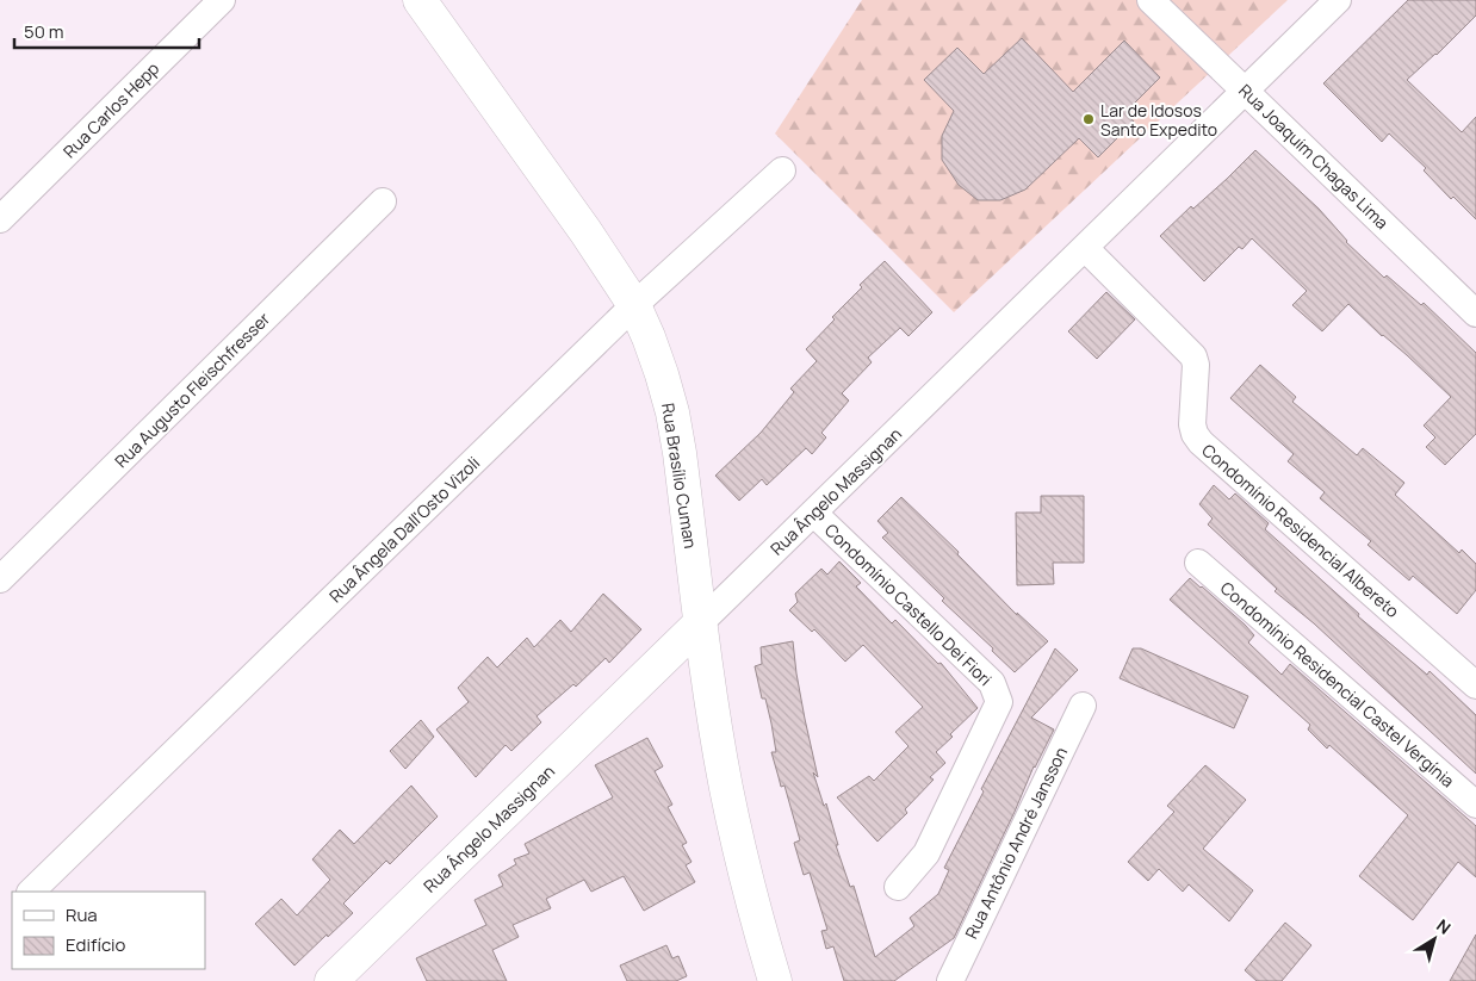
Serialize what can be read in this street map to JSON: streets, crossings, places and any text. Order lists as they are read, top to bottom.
{
  "streets": {
    "street": [
      "Rua Carlos Hepp",
      "Rua Joaquim Chagas Lima",
      "Rua Augusto Fleischfresser",
      "Rua Brasílio Cuman",
      "Rua Ângelo Massignan",
      "Rua Ângela Dall'Osto Vizoli",
      "Condomínio Residencial Albereto",
      "Condomínio Castello Dei Fiori",
      "Condomínio Residencial Castel Vergínia",
      "Rua Antônio André Jansson"
    ]
  },
  "crossings": [
    ["Rua Joaquim Chagas Lima", "Rua Ângelo Massignan"],
    ["Rua Brasílio Cuman", "Rua Ângelo Massignan"],
    ["Rua Brasílio Cuman", "Rua Ângela Dall'Osto Vizoli"],
    ["Rua Ângelo Massignan", "Condomínio Residencial Albereto"],
    ["Rua Ângelo Massignan", "Condomínio Castello Dei Fiori"]
  ],
  "places": ["Lar de Idosos Santo Expedito"],
  "legend": ["Rua", "Edifício"],
  "scale_bar": "50 m",
  "north": "top right"
}
